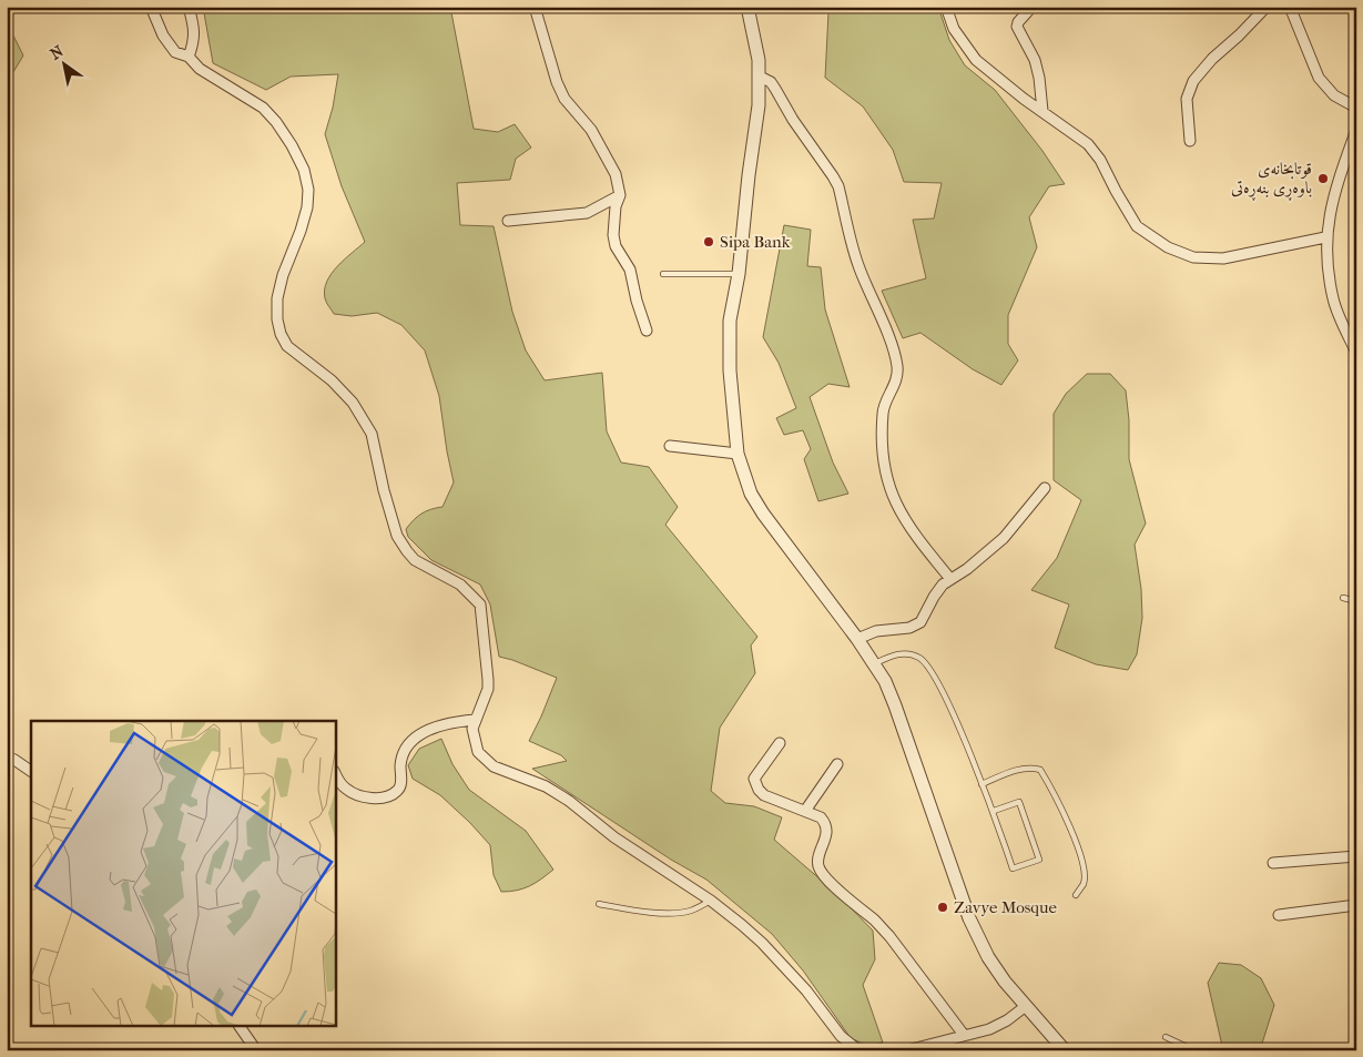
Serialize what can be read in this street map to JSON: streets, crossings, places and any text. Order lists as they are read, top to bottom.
{
  "places": ["قوتابخانەی باوەڕی بنەڕەتی", "Sipa Bank", "Zavye Mosque"],
  "north": "top left"
}
